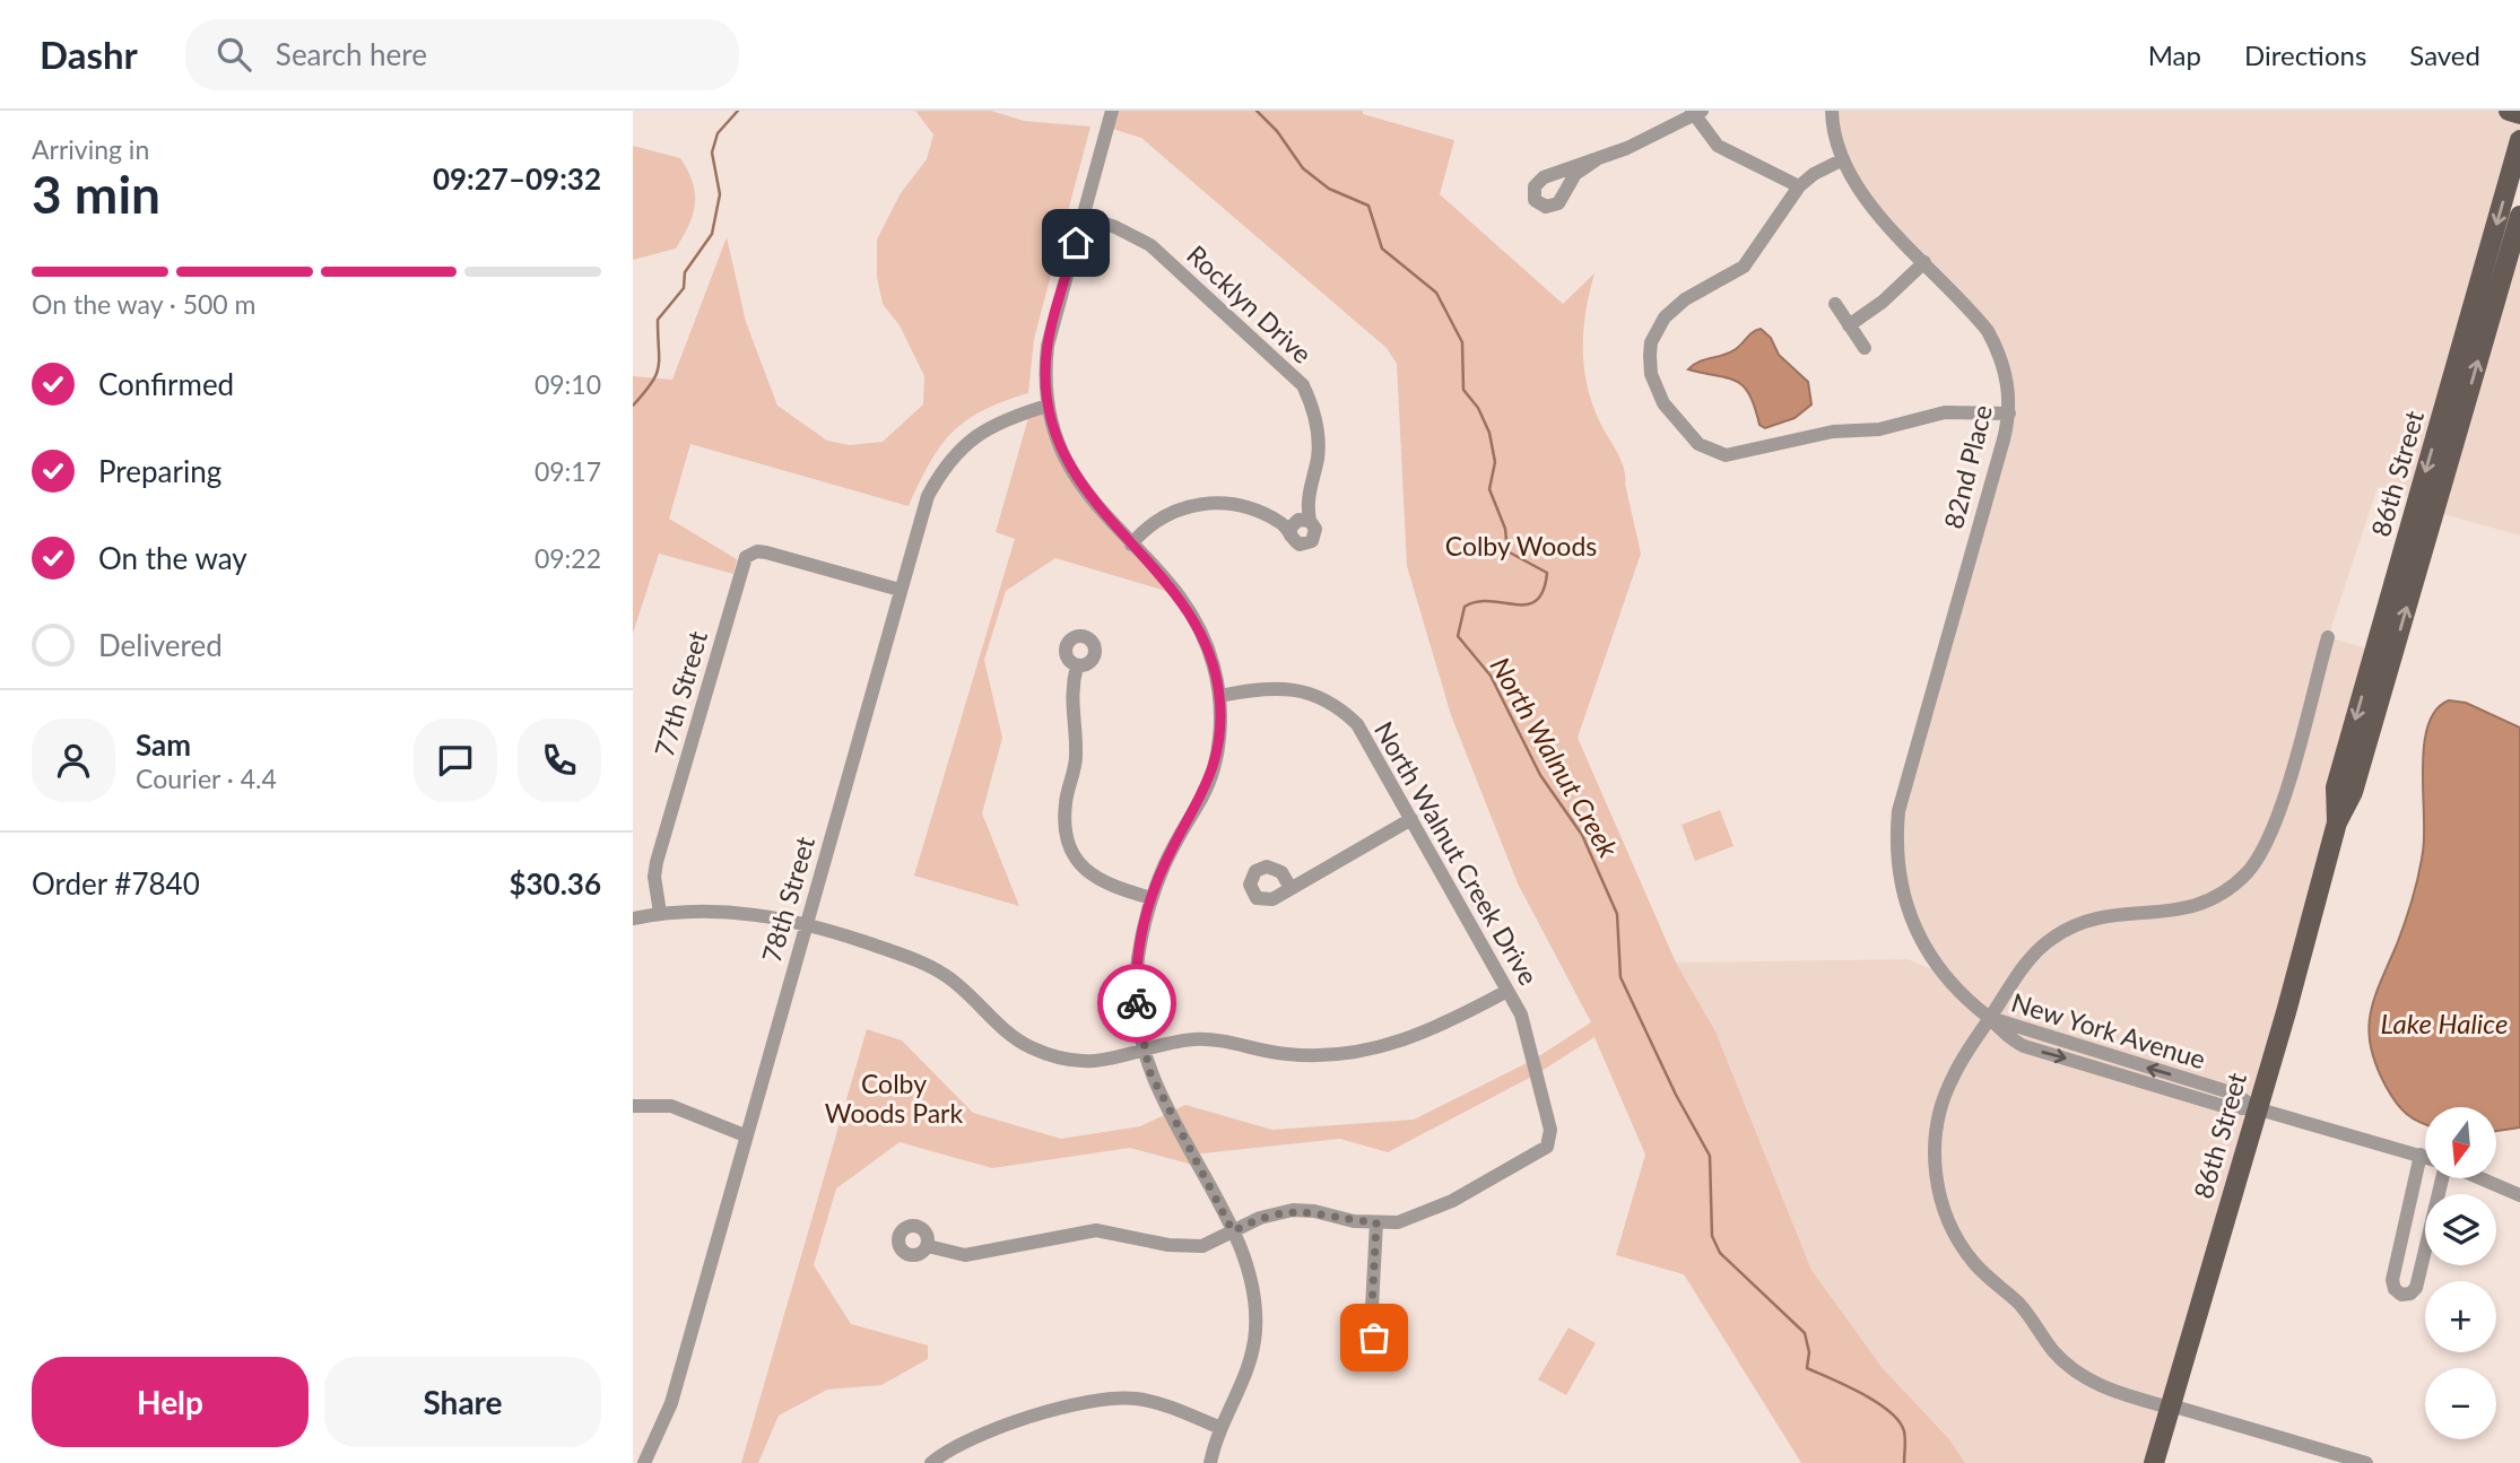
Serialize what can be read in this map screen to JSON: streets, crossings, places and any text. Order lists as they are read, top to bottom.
{
  "streets": {
    "main road": ["86th Street"],
    "street": [
      "Rocklyn Drive",
      "82nd Place",
      "77th Street",
      "North Walnut Creek Drive",
      "78th Street",
      "New York Avenue"
    ]
  },
  "crossings": [
    ["82nd Place", "New York Avenue"],
    ["86th Street", "New York Avenue"],
    ["77th Street", "78th Street"]
  ],
  "water": ["North Walnut Creek", "Lake Halice"],
  "parks": ["Colby Woods", "Colby Woods Park"],
  "north": "bottom",
  "page": {
    "header": "Dashr",
    "search": "Search here",
    "nav": ["Map", "Directions", "Saved"],
    "heading": ["3 min", "Arriving in", "09:27–09:32"],
    "panel": [
      "Sam",
      "Courier · 4.4",
      "Order #7840",
      "$30.36"
    ],
    "bar": "On the way · 500 m",
    "list": [
      ["Confirmed", "09:10"],
      ["Preparing", "09:17"],
      ["On the way", "09:22"],
      "Delivered"
    ],
    "map_buttons": ["+", "−"],
    "buttons": ["Help", "Share"]
  }
}
